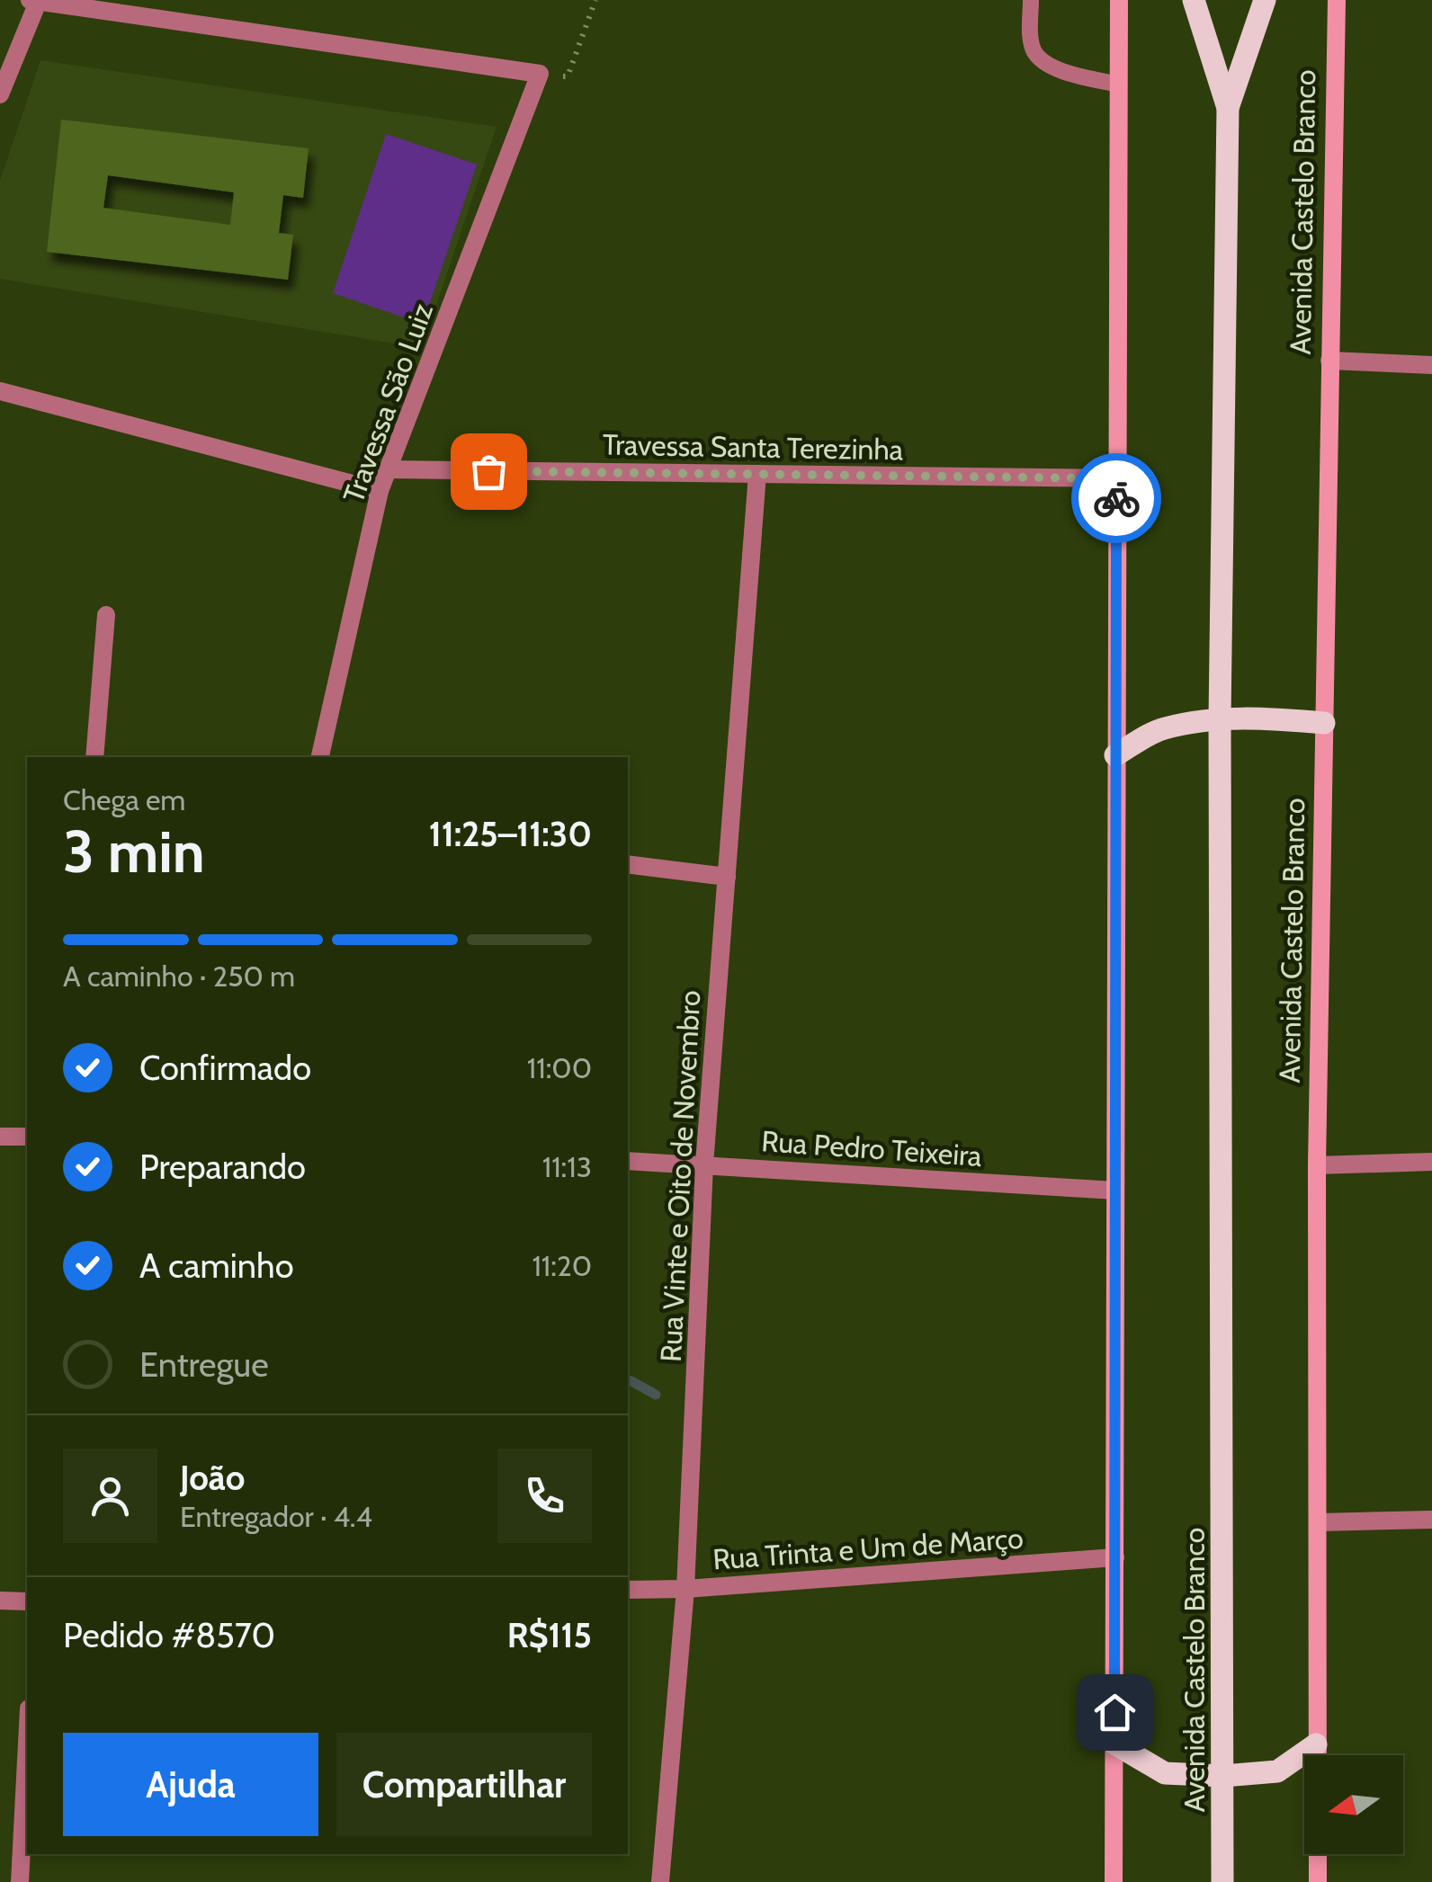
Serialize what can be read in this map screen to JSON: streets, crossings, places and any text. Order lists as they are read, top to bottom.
{
  "streets": {
    "main road": ["Avenida Castelo Branco"],
    "street": [
      "Travessa São Luiz",
      "Travessa Santa Terezinha",
      "Rua Pedro Teixeira",
      "Rua Vinte e Oito de Novembro",
      "Rua Trinta e Um de Março"
    ]
  },
  "crossings": [
    ["Travessa São Luiz", "Travessa Santa Terezinha"],
    ["Travessa Santa Terezinha", "Rua Vinte e Oito de Novembro"],
    ["Rua Pedro Teixeira", "Rua Vinte e Oito de Novembro"],
    ["Rua Vinte e Oito de Novembro", "Rua Trinta e Um de Março"]
  ],
  "north": "left",
  "page": {
    "heading": ["3 min", "Chega em", "11:25–11:30"],
    "panel": [
      "João",
      "Entregador · 4.4",
      "Pedido #8570",
      "R$115"
    ],
    "bar": "A caminho · 250 m",
    "list": [
      ["Confirmado", "11:00"],
      ["Preparando", "11:13"],
      ["A caminho", "11:20"],
      "Entregue"
    ],
    "buttons": ["Ajuda", "Compartilhar"]
  }
}
